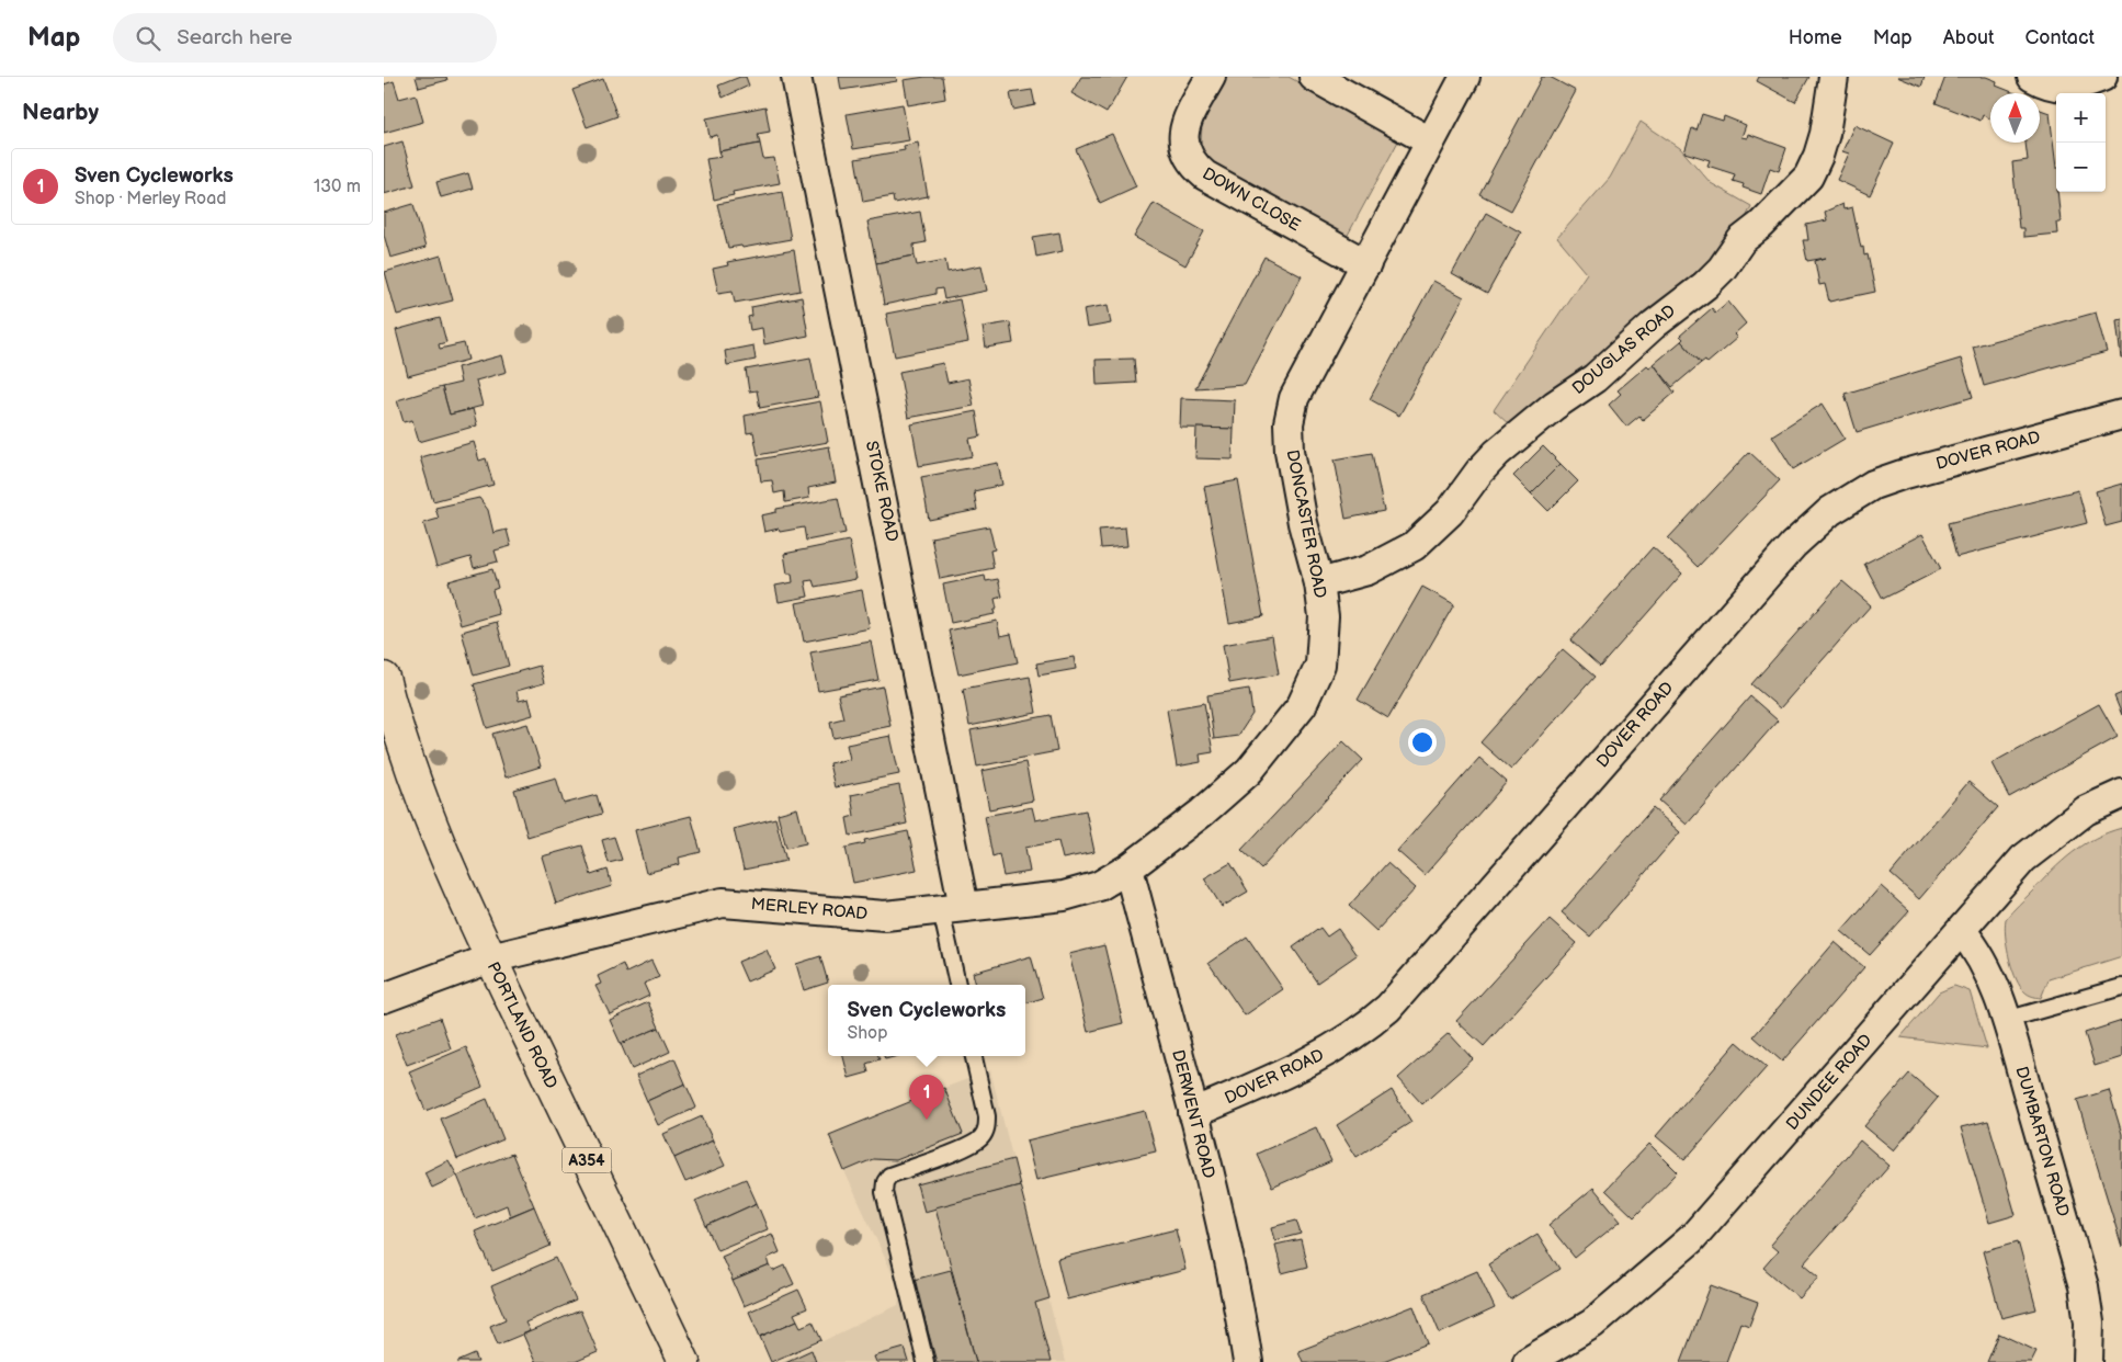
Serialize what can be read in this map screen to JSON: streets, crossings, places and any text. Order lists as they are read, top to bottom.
{
  "streets": {
    "highway": ["PORTLAND ROAD", "A354"],
    "street": [
      "DOWN CLOSE",
      "DOUGLAS ROAD",
      "DOVER ROAD",
      "STOKE ROAD",
      "DONCASTER ROAD",
      "MERLEY ROAD",
      "DUNDEE ROAD",
      "DERWENT ROAD",
      "DUMBARTON ROAD"
    ]
  },
  "crossings": [
    ["DOWN CLOSE", "DONCASTER ROAD"],
    ["DOUGLAS ROAD", "DONCASTER ROAD"],
    ["DOVER ROAD", "DERWENT ROAD"],
    ["STOKE ROAD", "MERLEY ROAD"],
    ["DONCASTER ROAD", "MERLEY ROAD"],
    ["DONCASTER ROAD", "DERWENT ROAD"],
    ["MERLEY ROAD", "PORTLAND ROAD"],
    ["MERLEY ROAD", "DERWENT ROAD"],
    ["DUNDEE ROAD", "DUMBARTON ROAD"]
  ],
  "north": "top",
  "page": {
    "header": "Map",
    "search": "Search here",
    "nav": [
      "Home",
      "Map",
      "About",
      "Contact"
    ],
    "heading": "Nearby",
    "map_buttons": ["+", "−"],
    "list": [
      {
        "mark": "1",
        "name": "Sven Cycleworks",
        "note": "Shop · Merley Road",
        "value": "130 m"
      }
    ],
    "popup": ["Sven Cycleworks", "Shop"],
    "pins": "1"
  }
}
